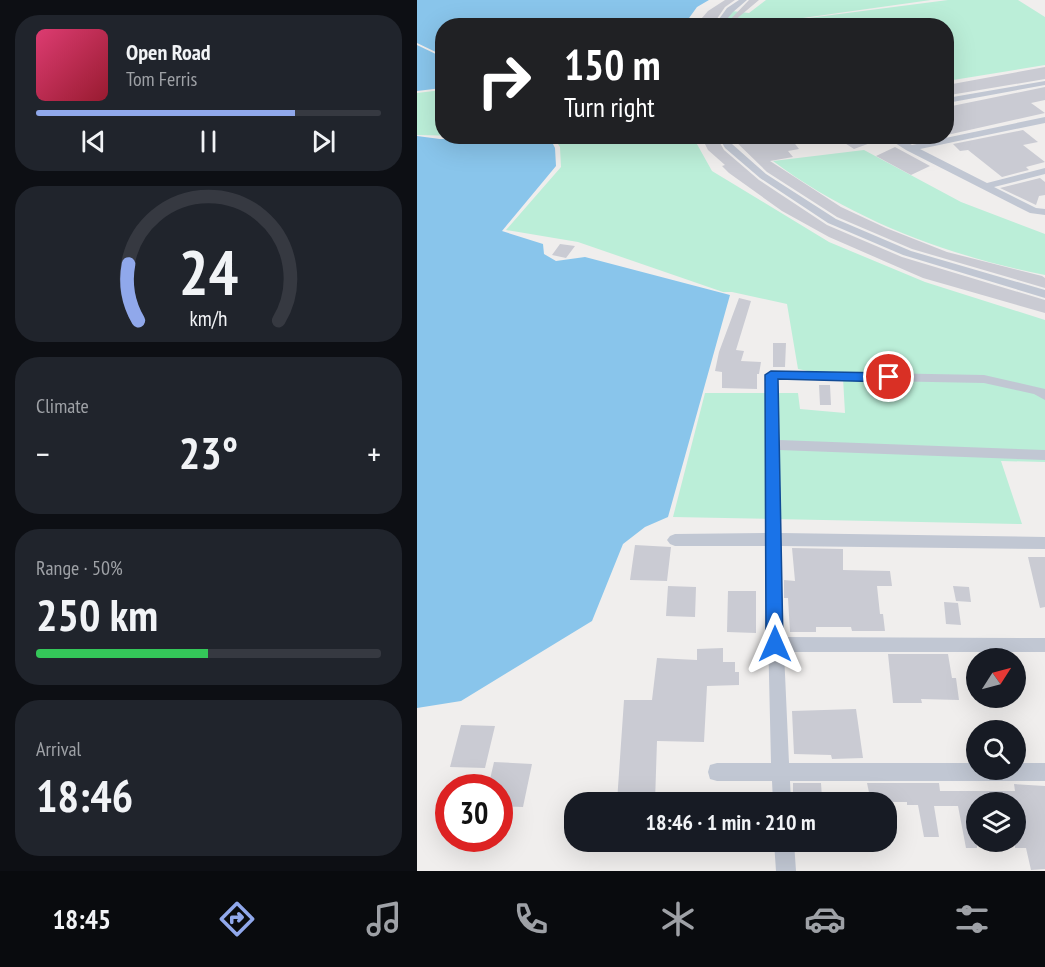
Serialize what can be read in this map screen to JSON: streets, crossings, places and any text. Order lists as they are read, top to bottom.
{
  "north": "top right",
  "page": {
    "turn": ["150 m", "Turn right"],
    "song": ["Open Road", "Tom Ferris"],
    "tile": [
      "Climate",
      ["Range · 50%", "250 km"],
      ["Arrival", "18:46"]
    ],
    "heat": ["−", "23°", "+"],
    "limit": "30",
    "trip": "18:46 · 1 min · 210 m",
    "tabs": "18:45",
    "gauge": ["24", "km/h"]
  }
}
